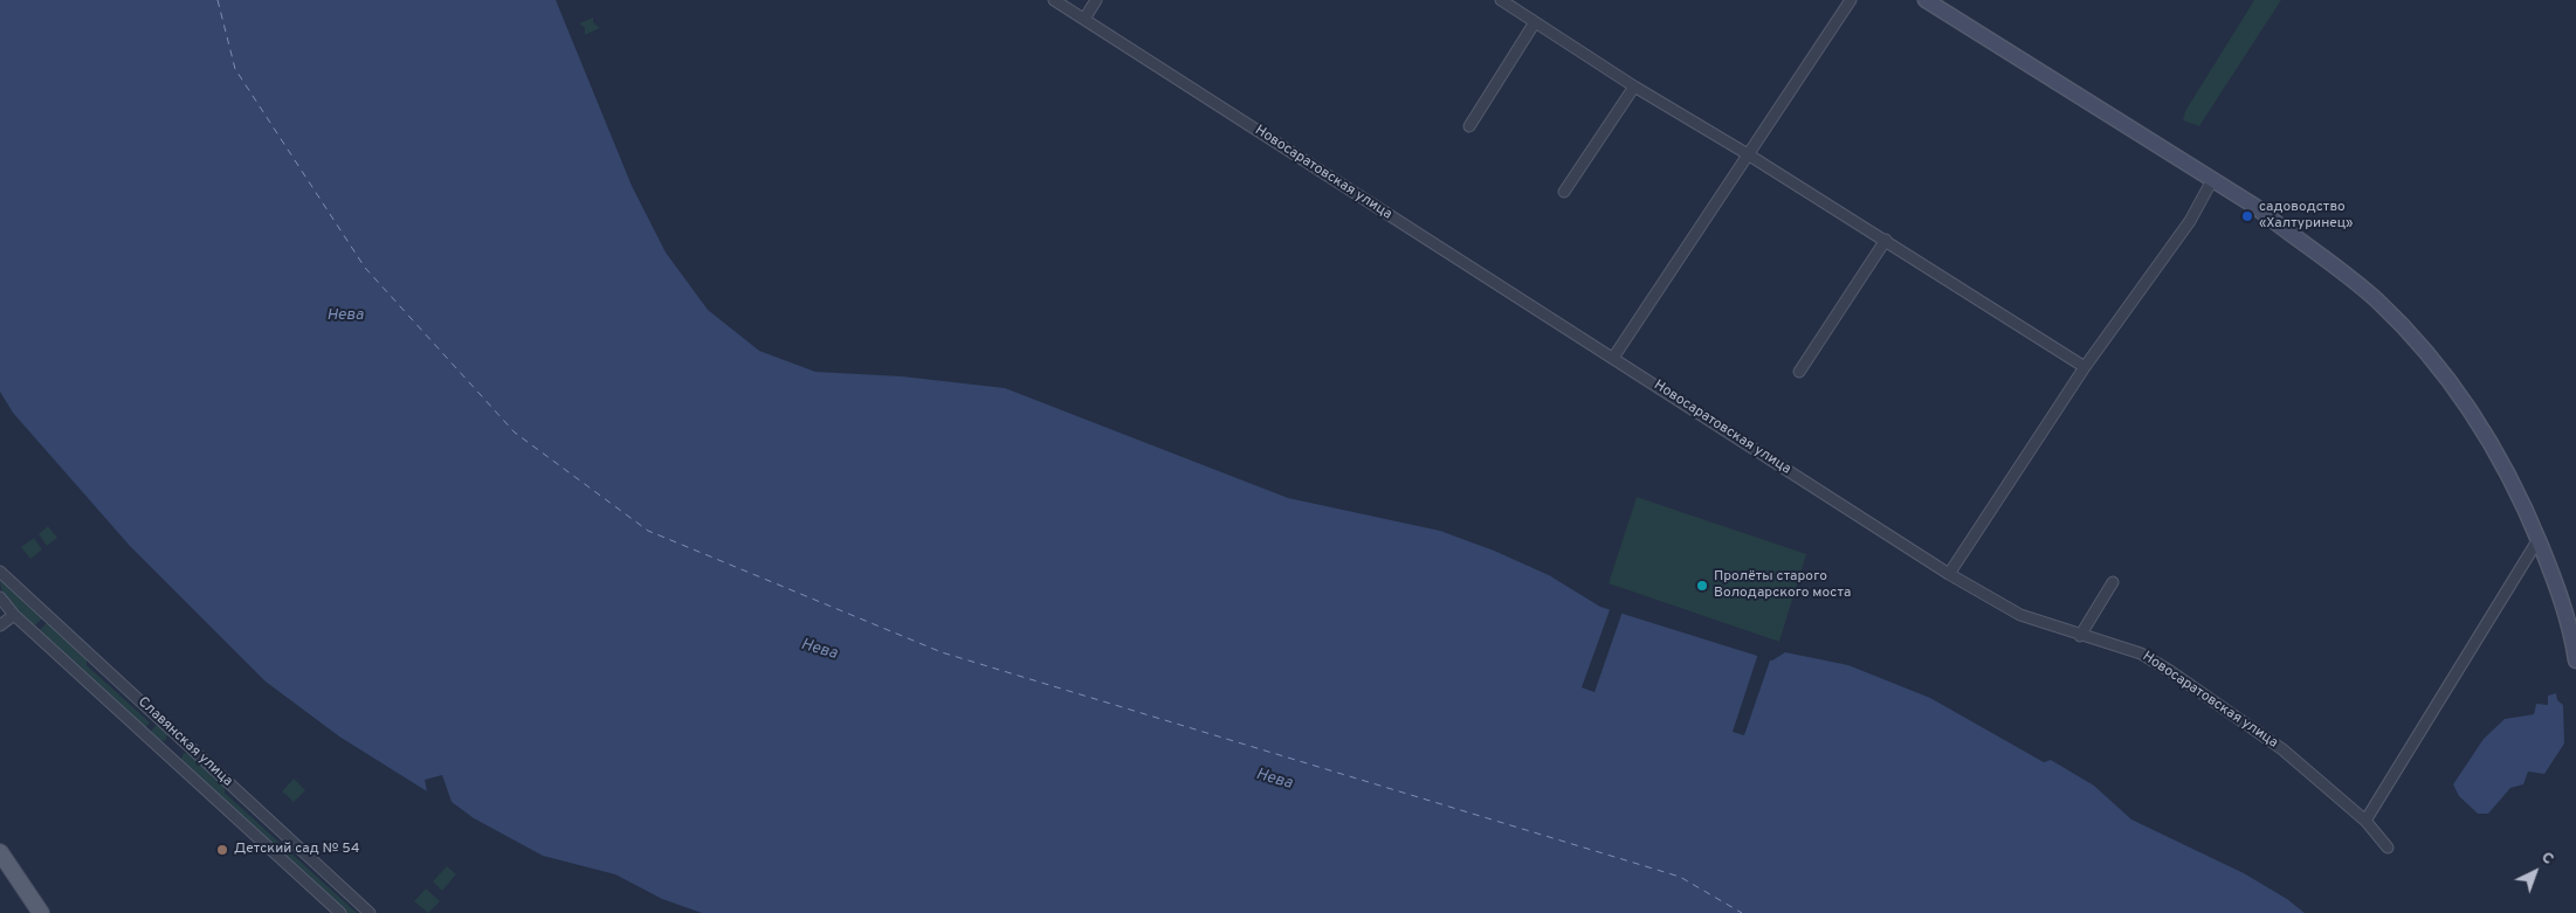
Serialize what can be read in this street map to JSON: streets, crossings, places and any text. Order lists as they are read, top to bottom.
{
  "streets": {
    "street": ["Новосаратовская улица", "Славянская улица"]
  },
  "water": ["Нева"],
  "places": ["садоводство «Халтуринец»", "Пролёты старого Володарского моста", "Детский сад № 54"],
  "north": "top right"
}
